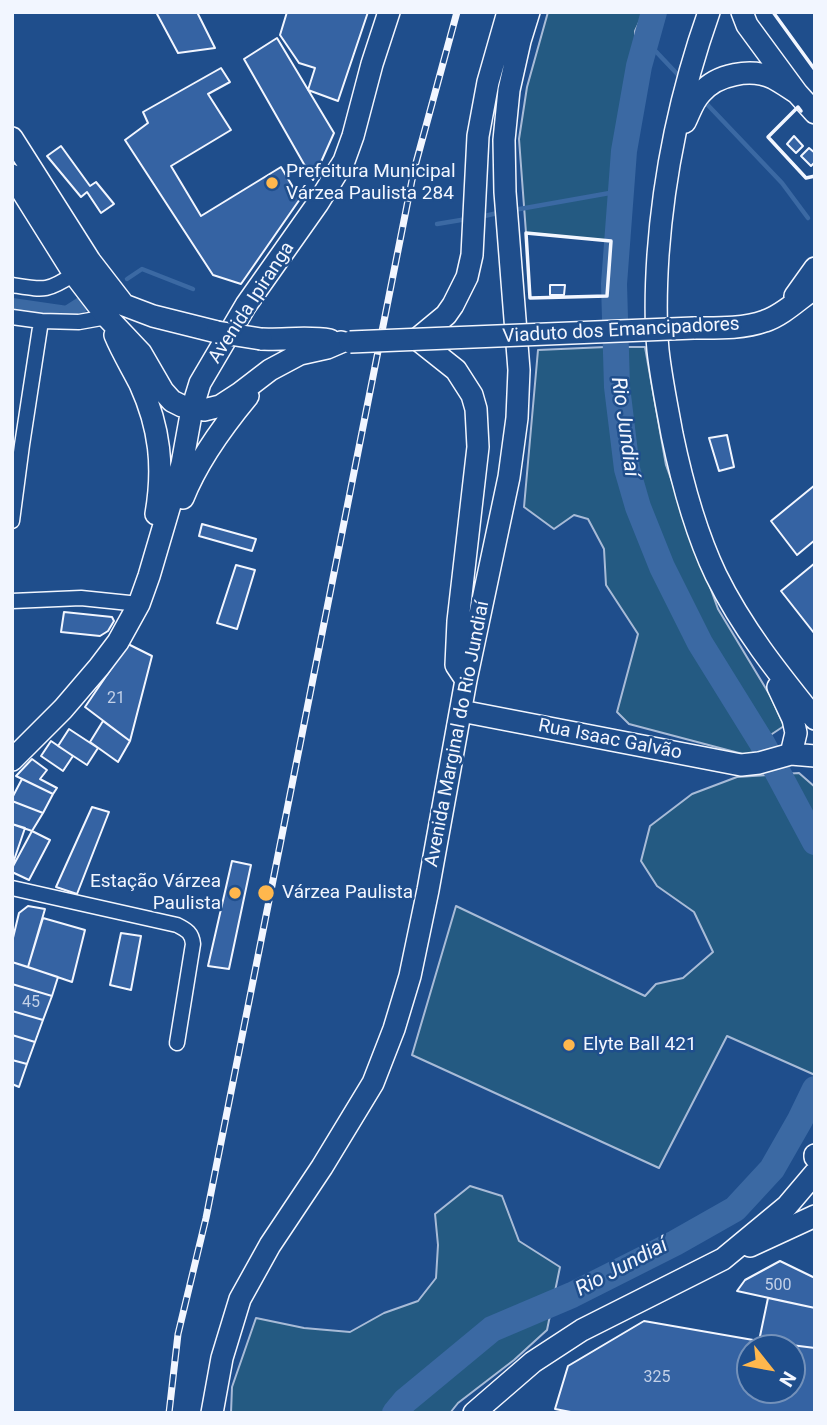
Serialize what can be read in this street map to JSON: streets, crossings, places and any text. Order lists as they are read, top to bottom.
{
  "streets": {
    "main road": [
      "Avenida Ipiranga",
      "Viaduto dos Emancipadores",
      "Avenida Marginal do Rio Jundiaí",
      "Rua Isaac Galvão"
    ]
  },
  "crossings": [
    ["Avenida Marginal do Rio Jundiaí", "Rua Isaac Galvão"]
  ],
  "water": ["Rio Jundiaí"],
  "places": [
    "Prefeitura Municipal Várzea Paulista 284",
    "Estação Várzea Paulista",
    "Várzea Paulista",
    "Elyte Ball 421"
  ],
  "house_numbers": [
    "21",
    "45",
    "500",
    "325"
  ],
  "north": "bottom right"
}
